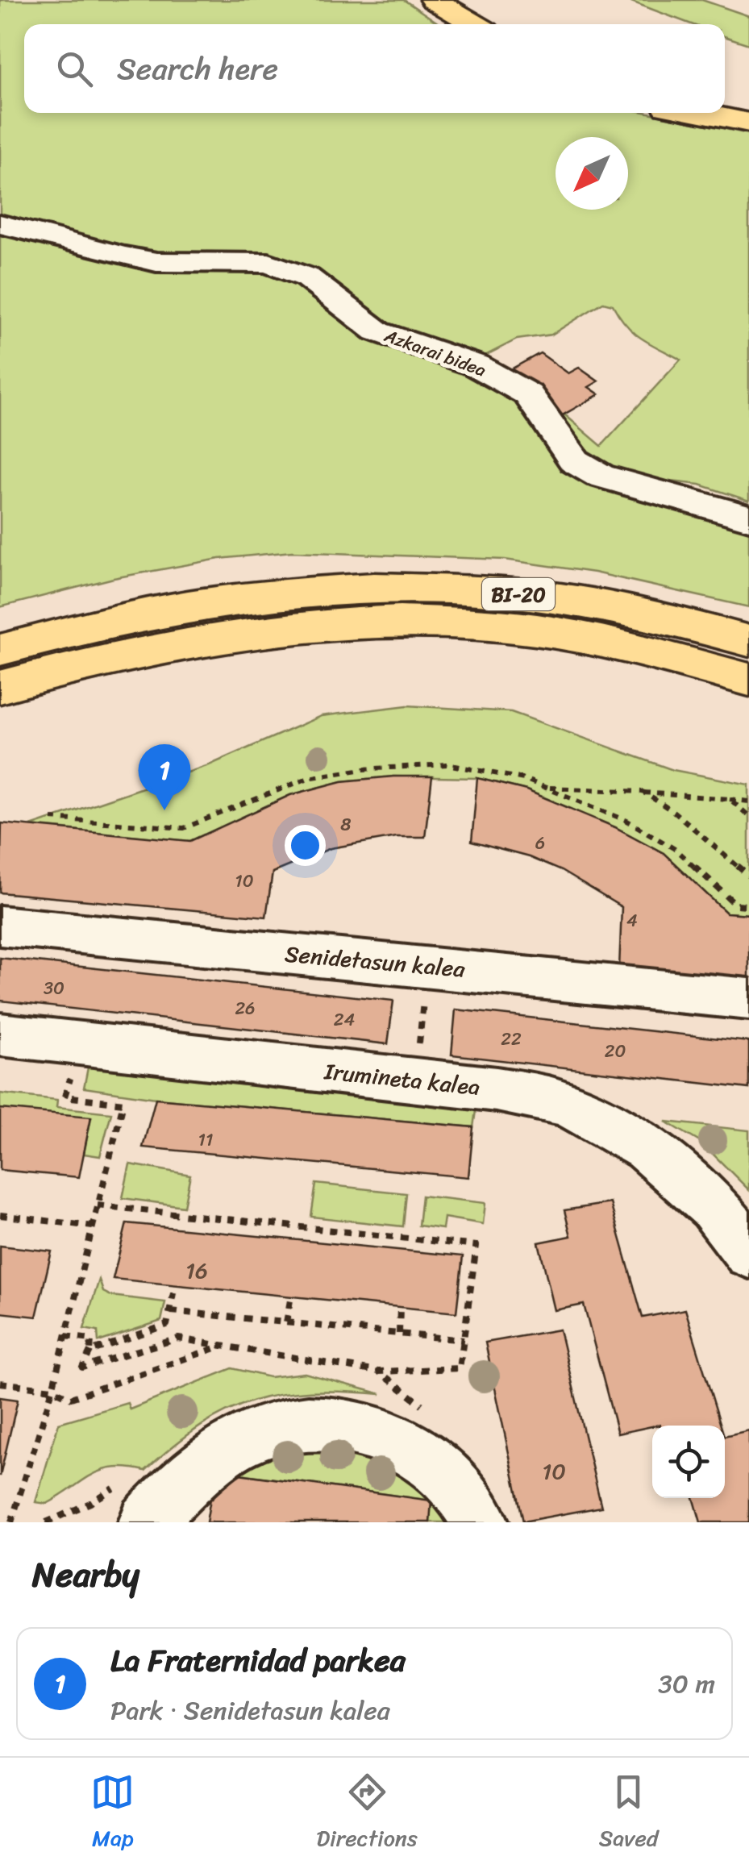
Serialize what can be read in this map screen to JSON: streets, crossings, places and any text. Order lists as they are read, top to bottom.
{
  "streets": {
    "main road": ["BI-20"],
    "street": ["Azkarai bidea", "Senidetasun kalea", "Irumineta kalea"]
  },
  "house_numbers": [
    "8",
    "6",
    "10",
    "4",
    "30",
    "26",
    "24",
    "22",
    "20",
    "11",
    "16",
    "10"
  ],
  "north": "bottom left",
  "page": {
    "search": "Search here",
    "pins": "1",
    "heading": "Nearby",
    "list": [
      {
        "mark": "1",
        "name": "La Fraternidad parkea",
        "note": "Park · Senidetasun kalea",
        "value": "30 m"
      }
    ],
    "nav": ["Map", "Directions", "Saved"]
  }
}
